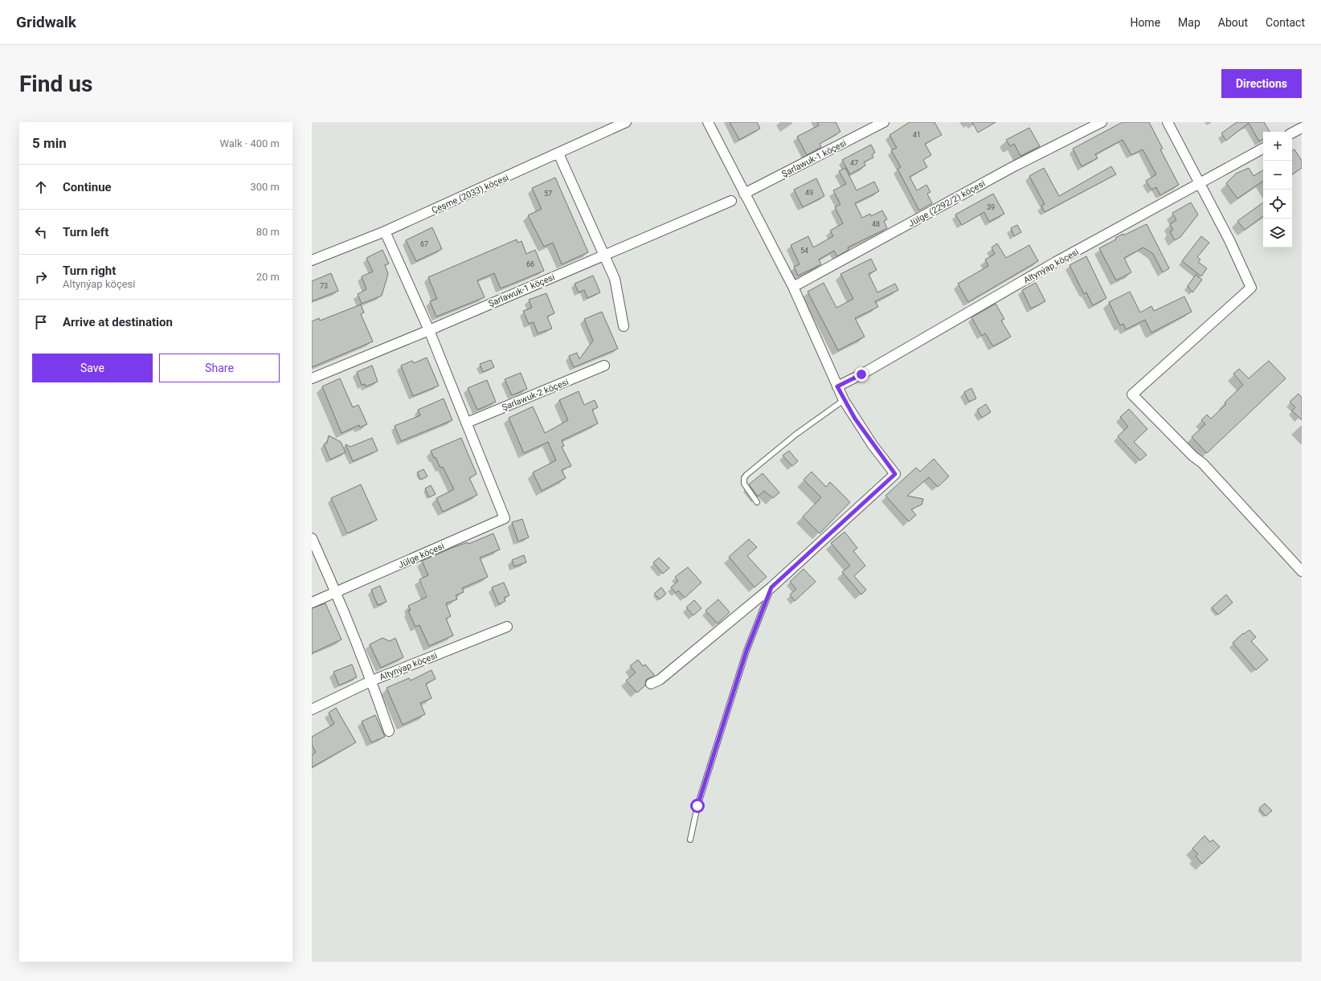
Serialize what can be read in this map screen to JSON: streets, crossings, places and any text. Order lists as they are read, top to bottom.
{
  "streets": {
    "street": [
      "Şarlawuk-1 köçesi",
      "Çeşme (2033) köçesi",
      "Jülge (2292/2) köçesi",
      "Altynýap köçesi",
      "Şarlawuk-2 köçesi",
      "Jülge köçesi"
    ]
  },
  "crossings": [
    ["Şarlawuk-2 köçesi", "Jülge köçesi"]
  ],
  "house_numbers": [
    "41",
    "47",
    "49",
    "57",
    "39",
    "48",
    "67",
    "54",
    "66",
    "73"
  ],
  "page": {
    "header": "Gridwalk",
    "nav": [
      "Home",
      "Map",
      "About",
      "Contact"
    ],
    "buttons": [
      "Directions",
      ["Save", "Share"]
    ],
    "title": "Find us",
    "heading": ["5 min", "Walk · 400 m"],
    "map_buttons": ["+", "−"],
    "list": [
      ["Continue", "300 m"],
      ["Turn left", "80 m"],
      ["Turn right", "Altynýap köçesi", "20 m"],
      "Arrive at destination"
    ]
  }
}
